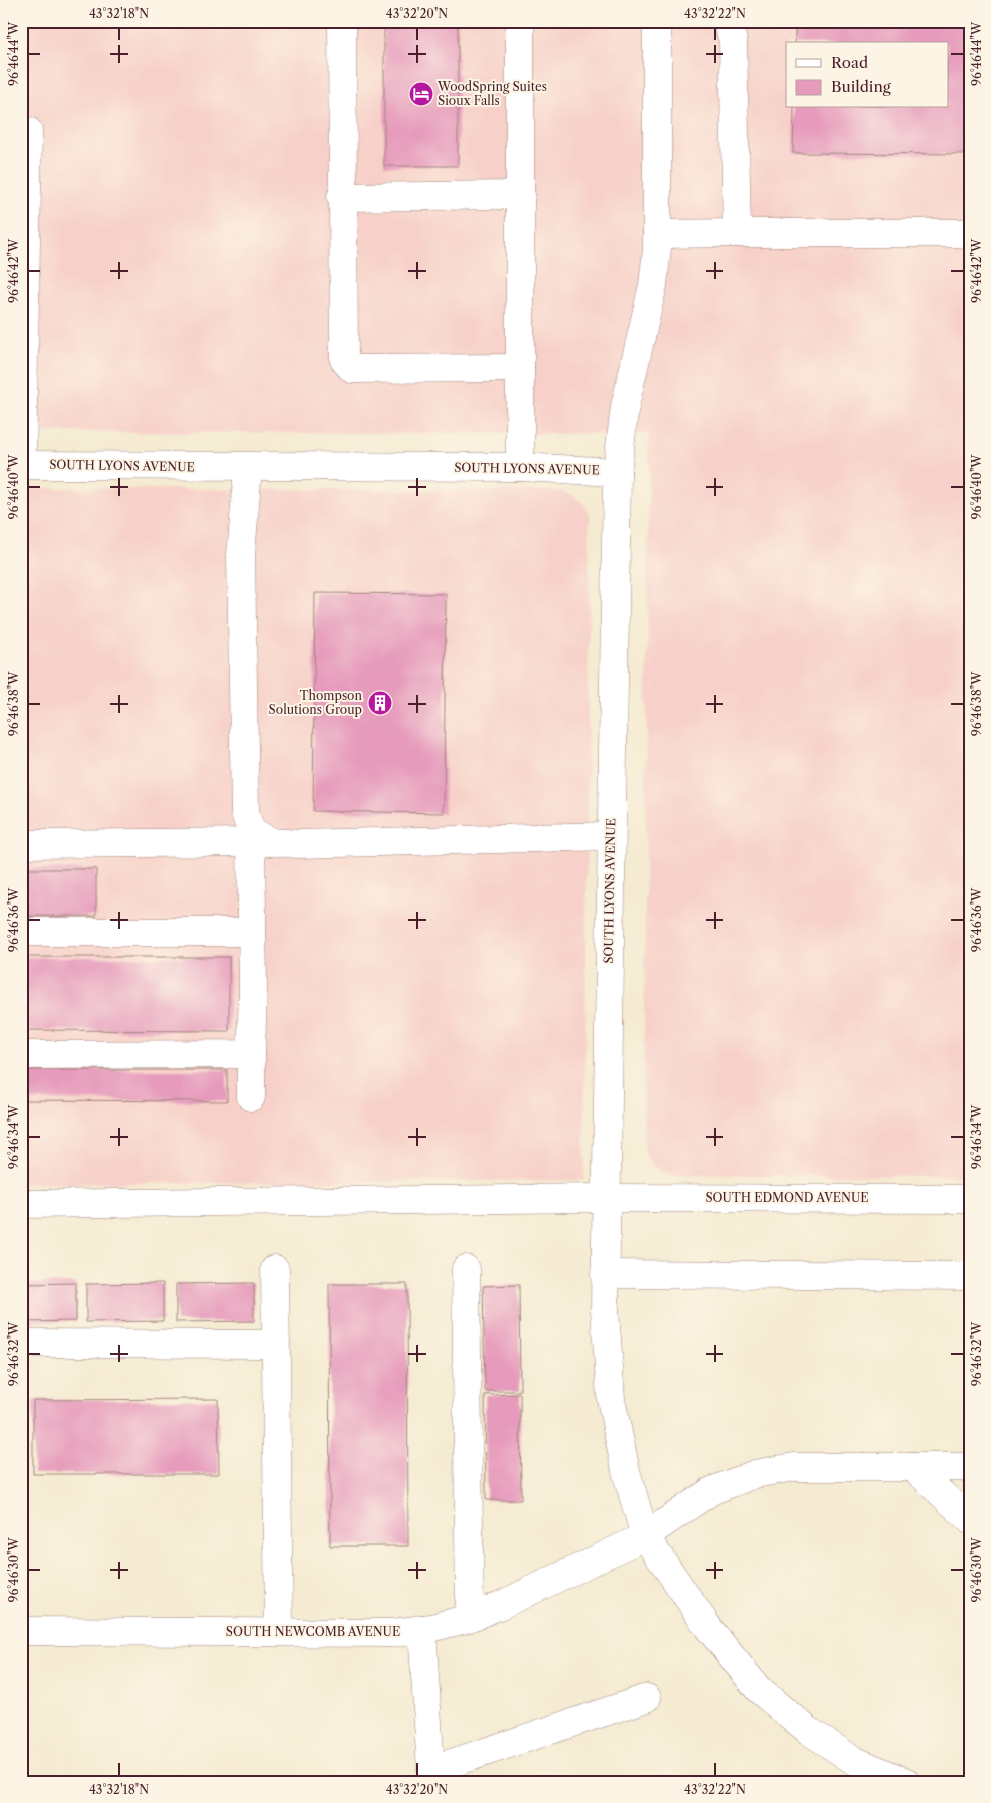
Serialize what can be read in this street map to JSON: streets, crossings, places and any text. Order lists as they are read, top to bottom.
{
  "streets": {
    "street": ["SOUTH LYONS AVENUE", "SOUTH EDMOND AVENUE", "SOUTH NEWCOMB AVENUE"]
  },
  "crossings": [
    ["SOUTH LYONS AVENUE", "SOUTH EDMOND AVENUE"],
    ["SOUTH LYONS AVENUE", "SOUTH NEWCOMB AVENUE"]
  ],
  "places": {
    "hotel": ["WoodSpring Suites Sioux Falls"],
    "building": ["Thompson Solutions Group"]
  },
  "legend": ["Road", "Building"],
  "coordinates": [
    "43°32'18\"N",
    "43°32'20\"N",
    "43°32'22\"N",
    "96°46'44\"W",
    "96°46'42\"W",
    "96°46'40\"W",
    "96°46'38\"W",
    "96°46'36\"W",
    "96°46'34\"W",
    "96°46'32\"W",
    "96°46'30\"W"
  ]
}
